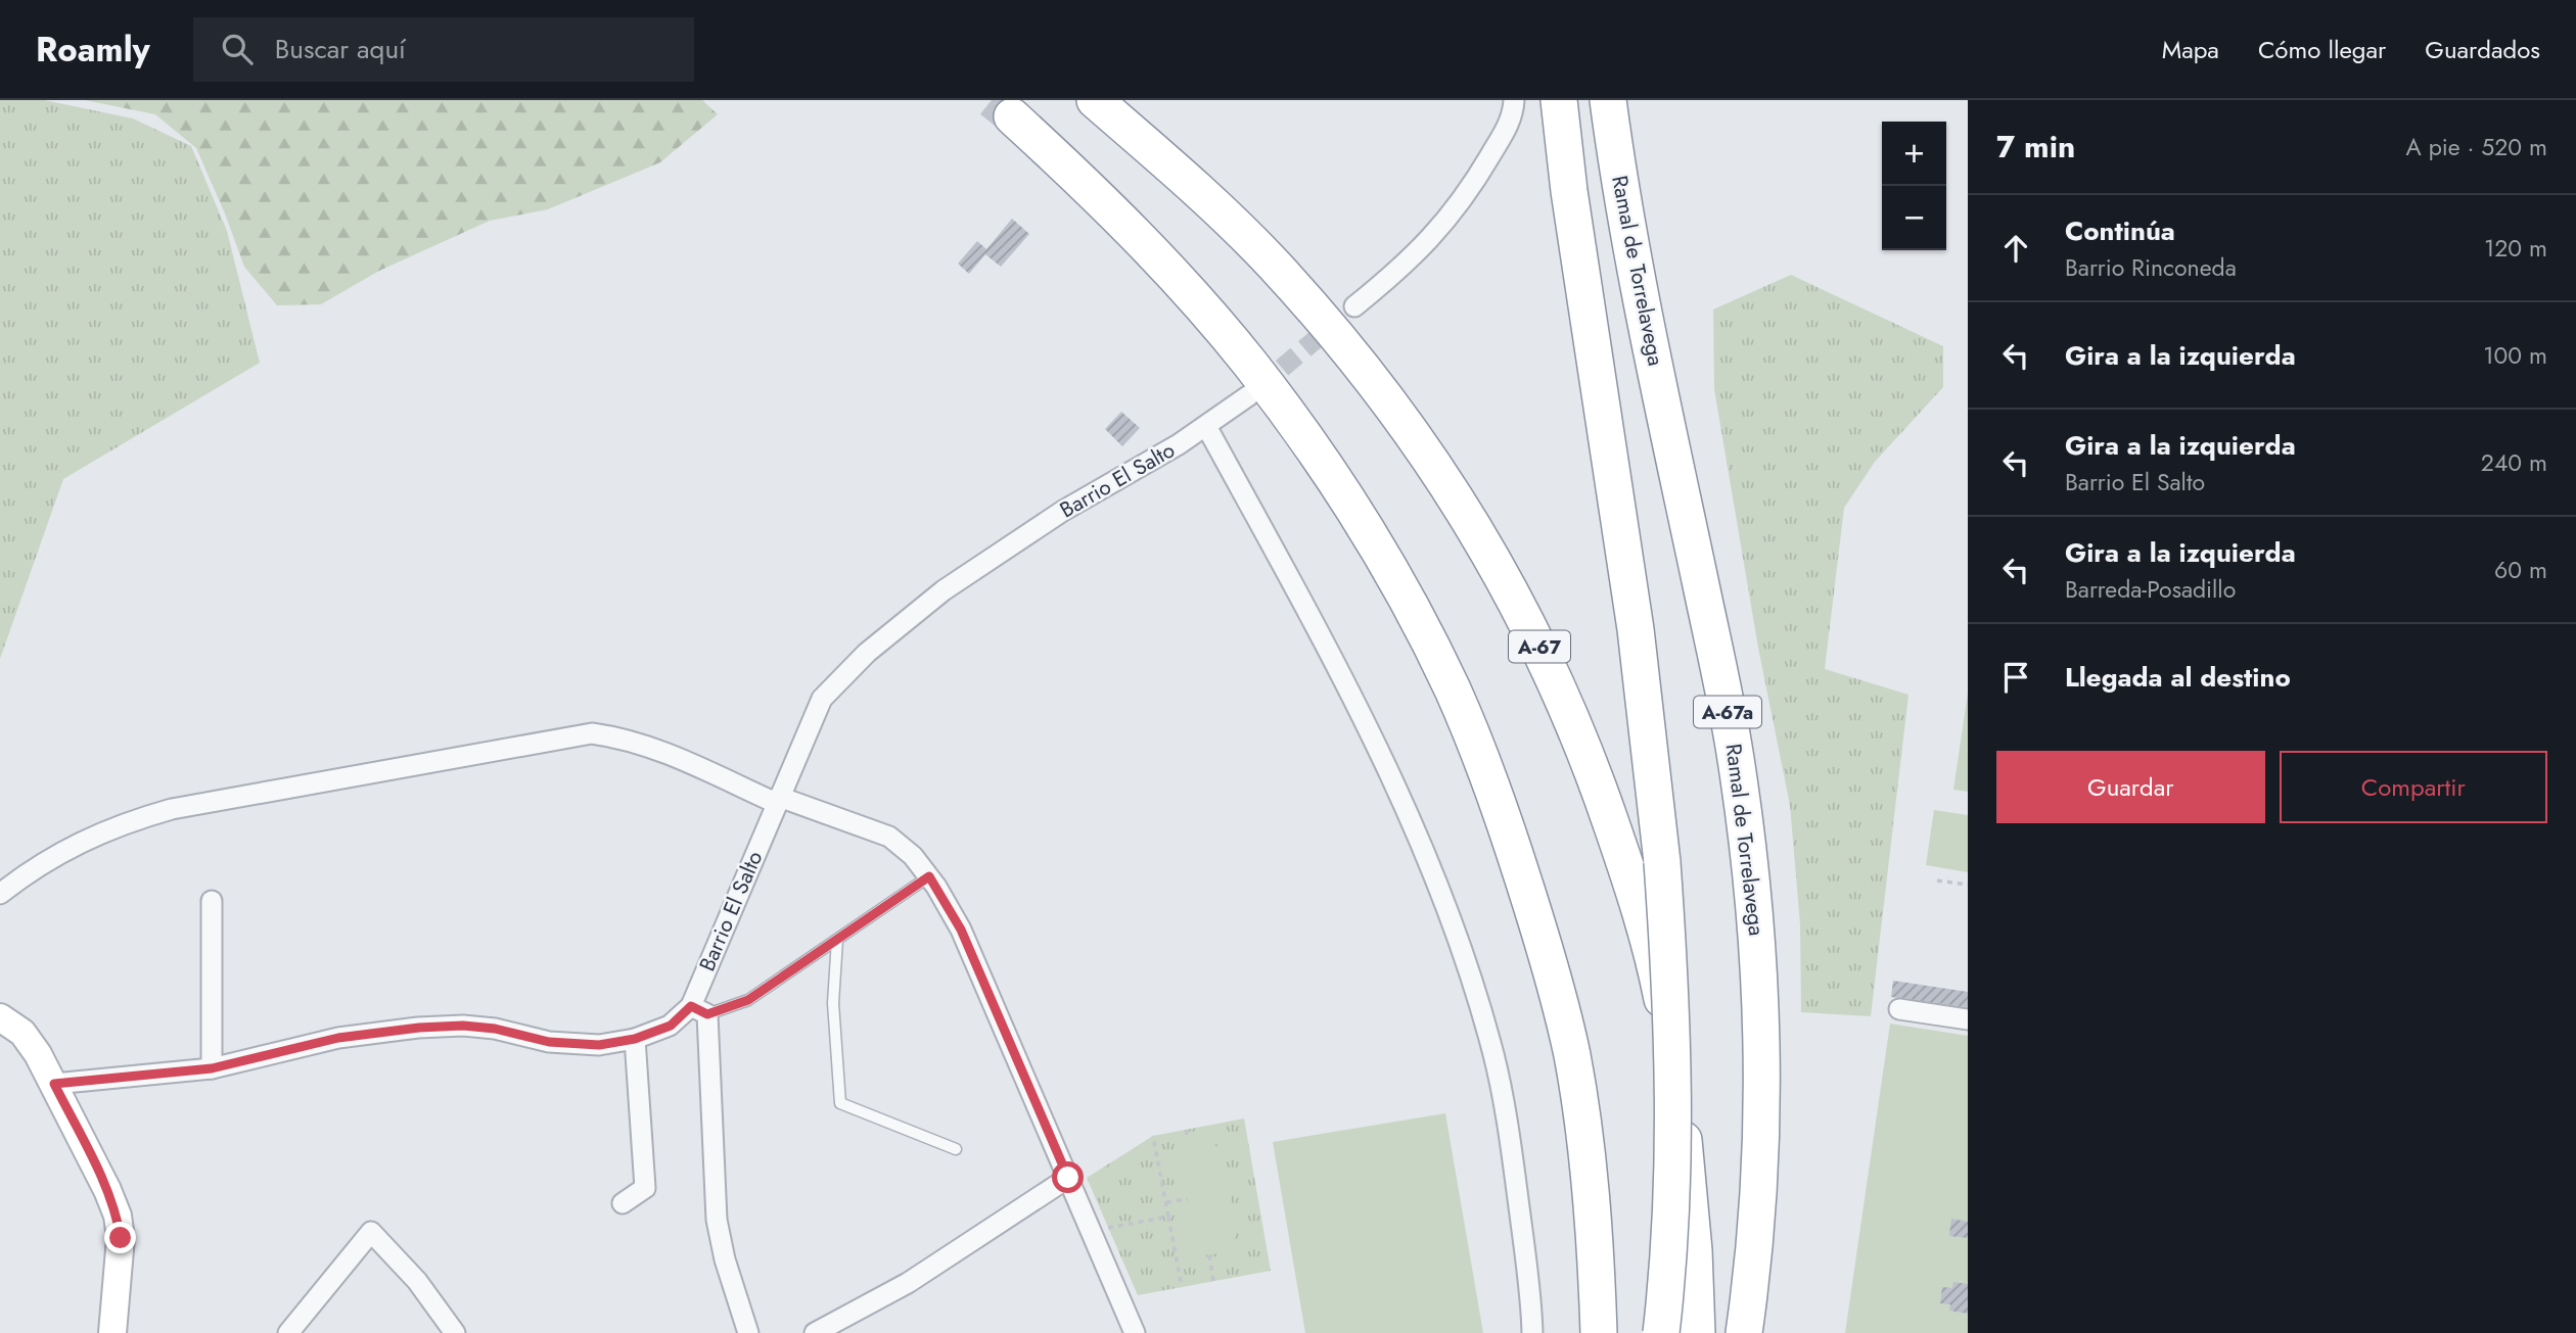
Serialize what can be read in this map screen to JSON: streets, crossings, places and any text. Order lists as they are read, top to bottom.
{
  "streets": {
    "highway": ["Ramal de Torrelavega", "A-67", "A-67a"],
    "street": ["Barrio El Salto"]
  },
  "page": {
    "header": "Roamly",
    "search": "Buscar aquí",
    "nav": ["Mapa", "Cómo llegar", "Guardados"],
    "heading": ["7 min", "A pie · 520 m"],
    "map_buttons": ["+", "−"],
    "list": [
      ["Continúa", "Barrio Rinconeda", "120 m"],
      ["Gira a la izquierda", "100 m"],
      ["Gira a la izquierda", "Barrio El Salto", "240 m"],
      ["Gira a la izquierda", "Barreda-Posadillo", "60 m"],
      "Llegada al destino"
    ],
    "buttons": ["Guardar", "Compartir"]
  }
}
